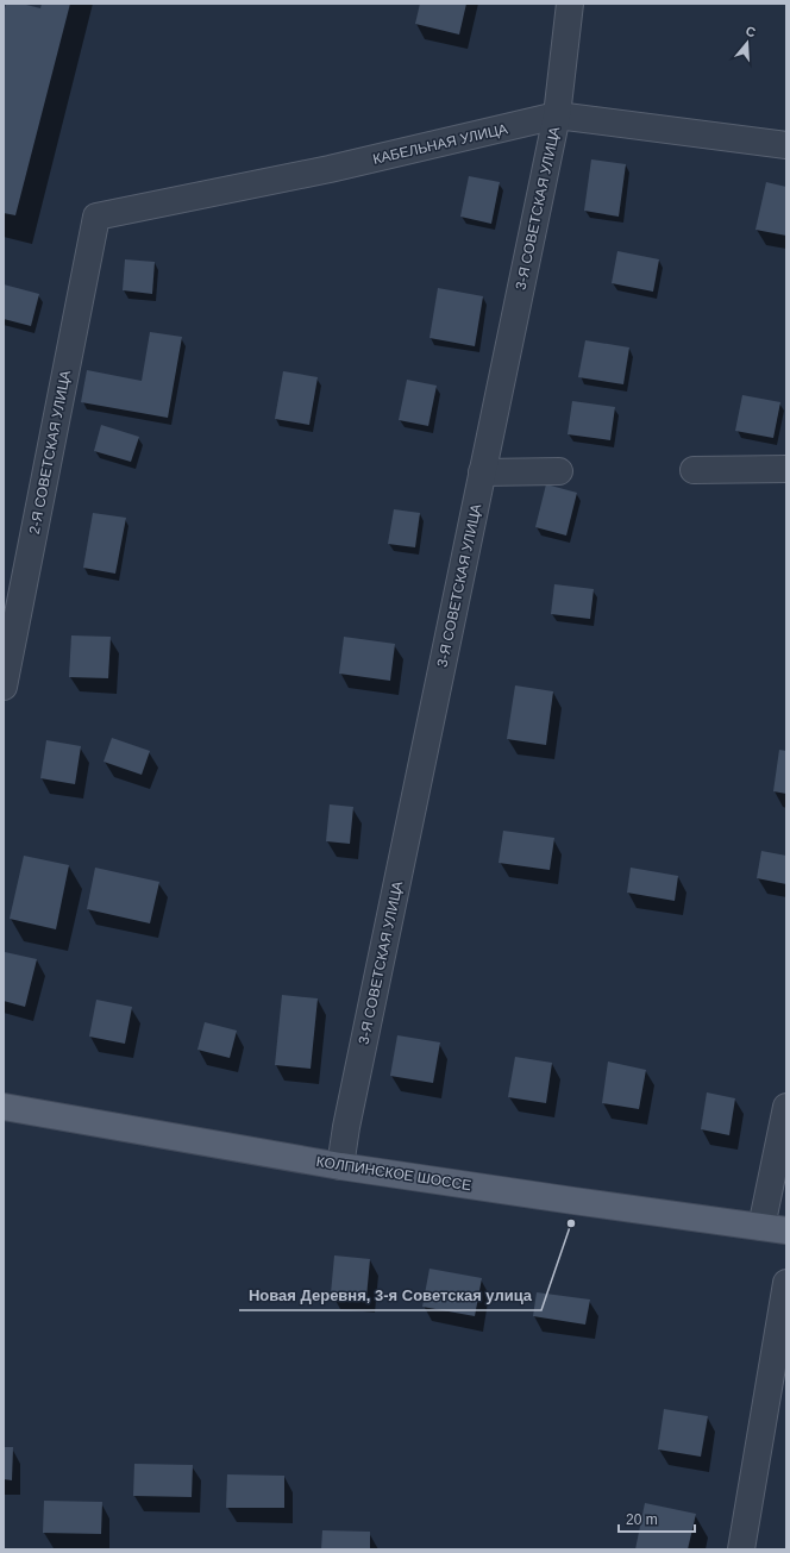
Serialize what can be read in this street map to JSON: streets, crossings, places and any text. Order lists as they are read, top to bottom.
{
  "streets": {
    "main road": ["КОЛПИНСКОЕ ШОССЕ"],
    "street": ["КАБЕЛЬНАЯ УЛИЦА", "3-Я СОВЕТСКАЯ УЛИЦА", "2-Я СОВЕТСКАЯ УЛИЦА"]
  },
  "crossings": [
    ["КАБЕЛЬНАЯ УЛИЦА", "3-Я СОВЕТСКАЯ УЛИЦА"],
    ["КАБЕЛЬНАЯ УЛИЦА", "2-Я СОВЕТСКАЯ УЛИЦА"],
    ["3-Я СОВЕТСКАЯ УЛИЦА", "КОЛПИНСКОЕ ШОССЕ"]
  ],
  "places": ["Новая Деревня, 3-я Советская улица"],
  "scale_bar": "20 m",
  "north": "top"
}
